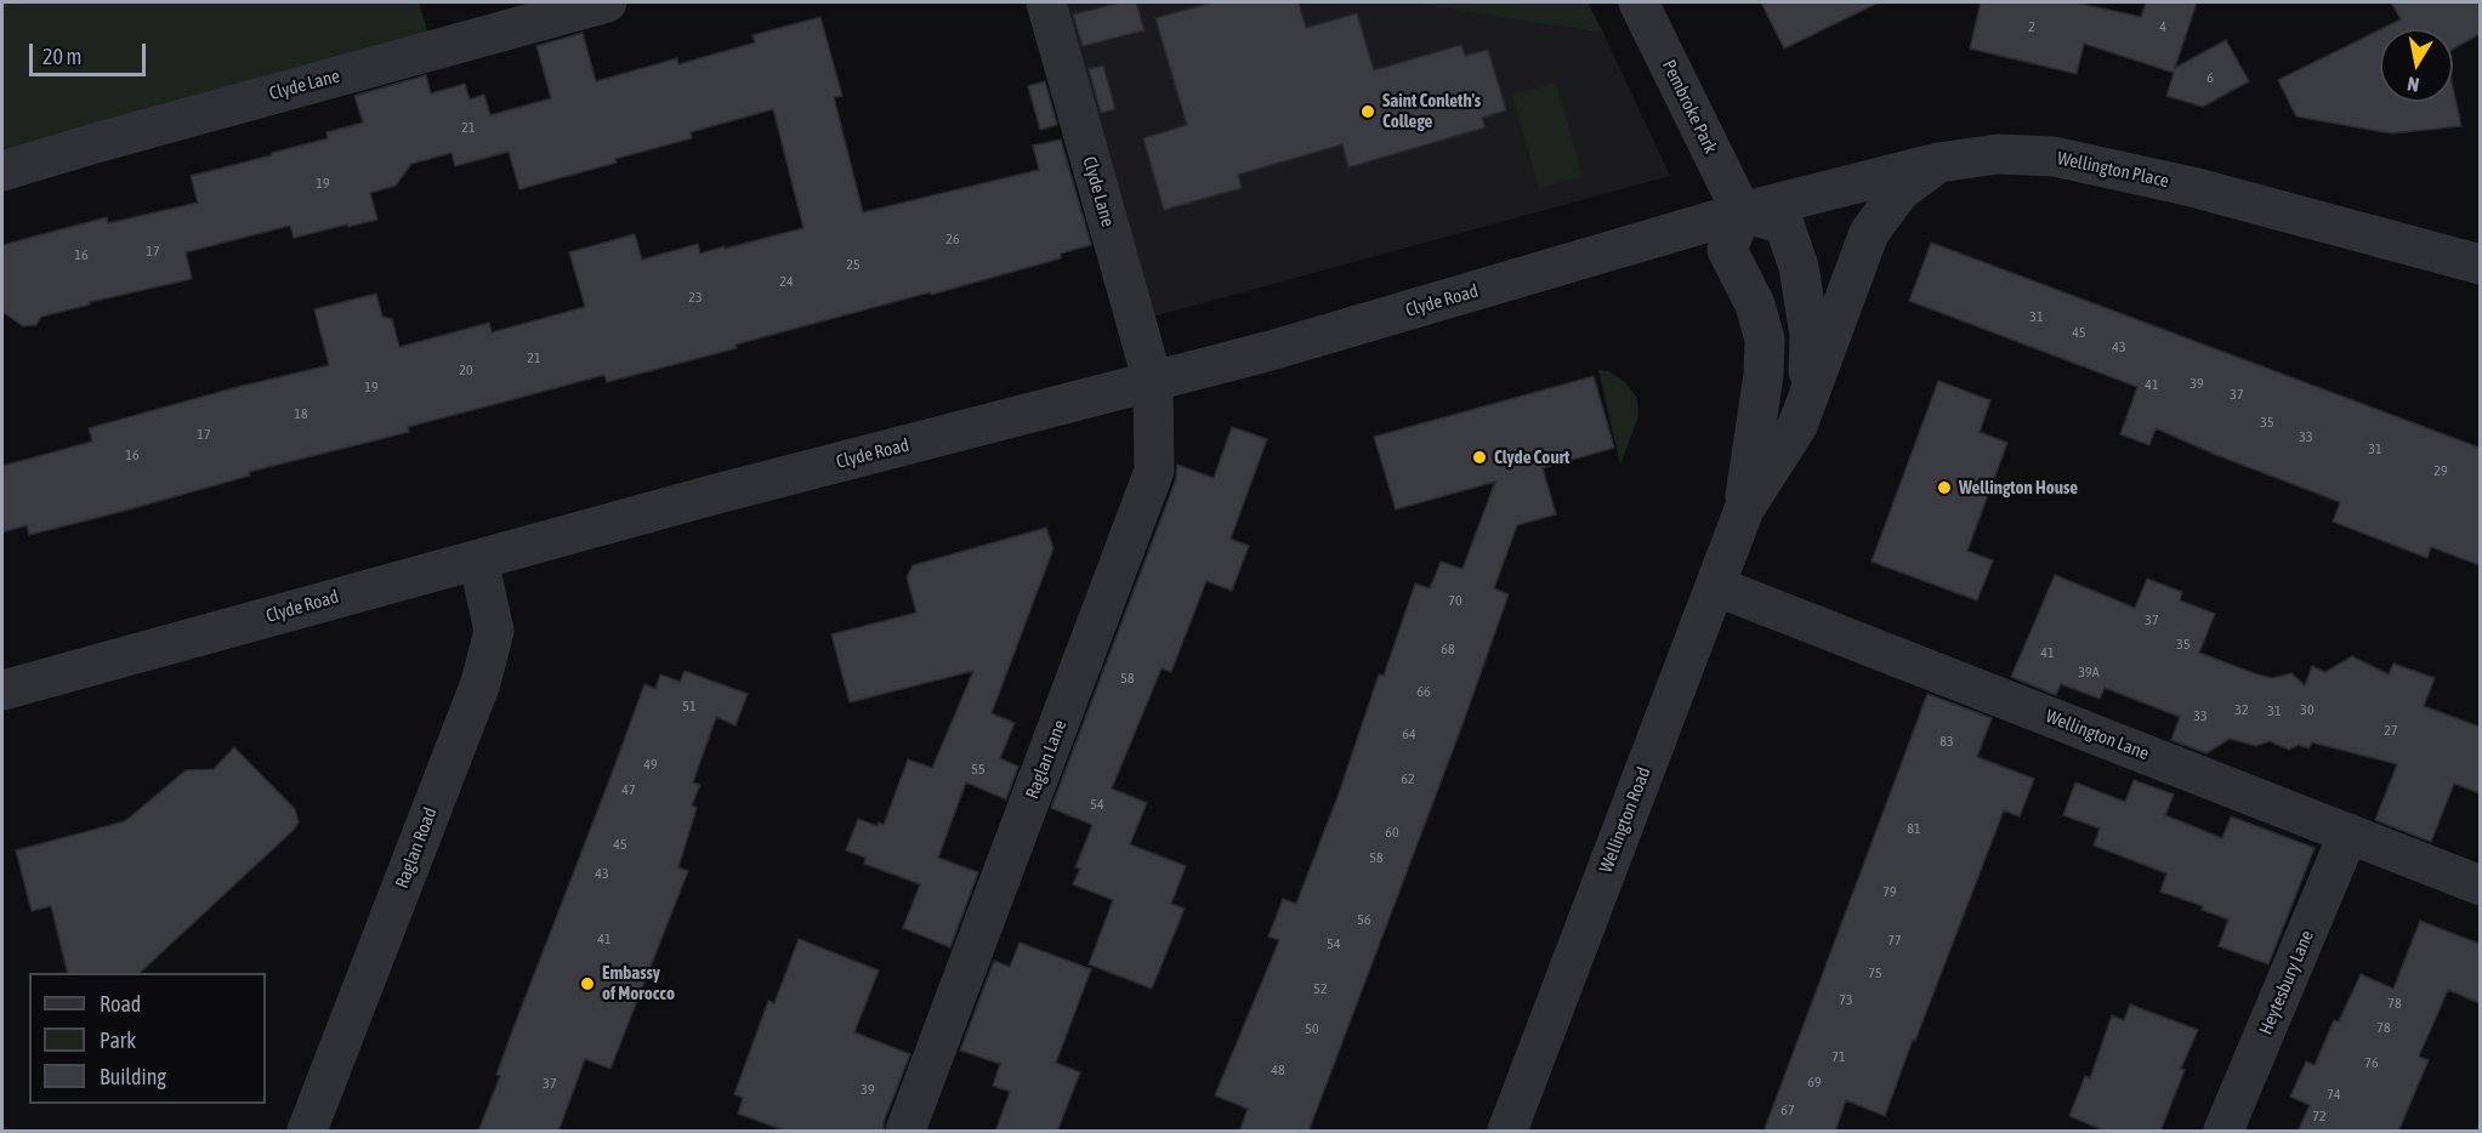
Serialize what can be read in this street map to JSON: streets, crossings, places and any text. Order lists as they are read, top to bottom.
{
  "streets": {
    "street": [
      "Clyde Lane",
      "Pembroke Park",
      "Wellington Place",
      "Clyde Road",
      "Wellington Lane",
      "Raglan Lane",
      "Wellington Road",
      "Raglan Road",
      "Heytesbury Lane"
    ]
  },
  "crossings": [
    ["Clyde Lane", "Clyde Road"],
    ["Clyde Lane", "Raglan Lane"],
    ["Pembroke Park", "Wellington Place"],
    ["Pembroke Park", "Clyde Road"],
    ["Pembroke Park", "Wellington Road"],
    ["Wellington Place", "Clyde Road"],
    ["Wellington Place", "Wellington Road"],
    ["Clyde Road", "Raglan Lane"],
    ["Clyde Road", "Wellington Road"],
    ["Clyde Road", "Raglan Road"],
    ["Wellington Lane", "Wellington Road"],
    ["Wellington Lane", "Heytesbury Lane"]
  ],
  "places": [
    "Saint Conleth's College",
    "Clyde Court",
    "Wellington House",
    "Embassy of Morocco"
  ],
  "house_numbers": [
    "2",
    "4",
    "6",
    "21",
    "19",
    "26",
    "17",
    "16",
    "25",
    "24",
    "23",
    "31",
    "45",
    "43",
    "21",
    "20",
    "39",
    "41",
    "19",
    "37",
    "18",
    "35",
    "17",
    "33",
    "31",
    "16",
    "29",
    "70",
    "37",
    "35",
    "68",
    "41",
    "39A",
    "58",
    "66",
    "51",
    "32",
    "30",
    "31",
    "33",
    "27",
    "64",
    "83",
    "49",
    "55",
    "62",
    "47",
    "54",
    "81",
    "60",
    "45",
    "58",
    "43",
    "79",
    "56",
    "41",
    "77",
    "54",
    "75",
    "52",
    "73",
    "78",
    "78",
    "50",
    "71",
    "76",
    "48",
    "69",
    "37",
    "39",
    "74",
    "67",
    "72"
  ],
  "legend": ["Road", "Park", "Building"],
  "scale_bar": "20 m",
  "north": "bottom"
}
